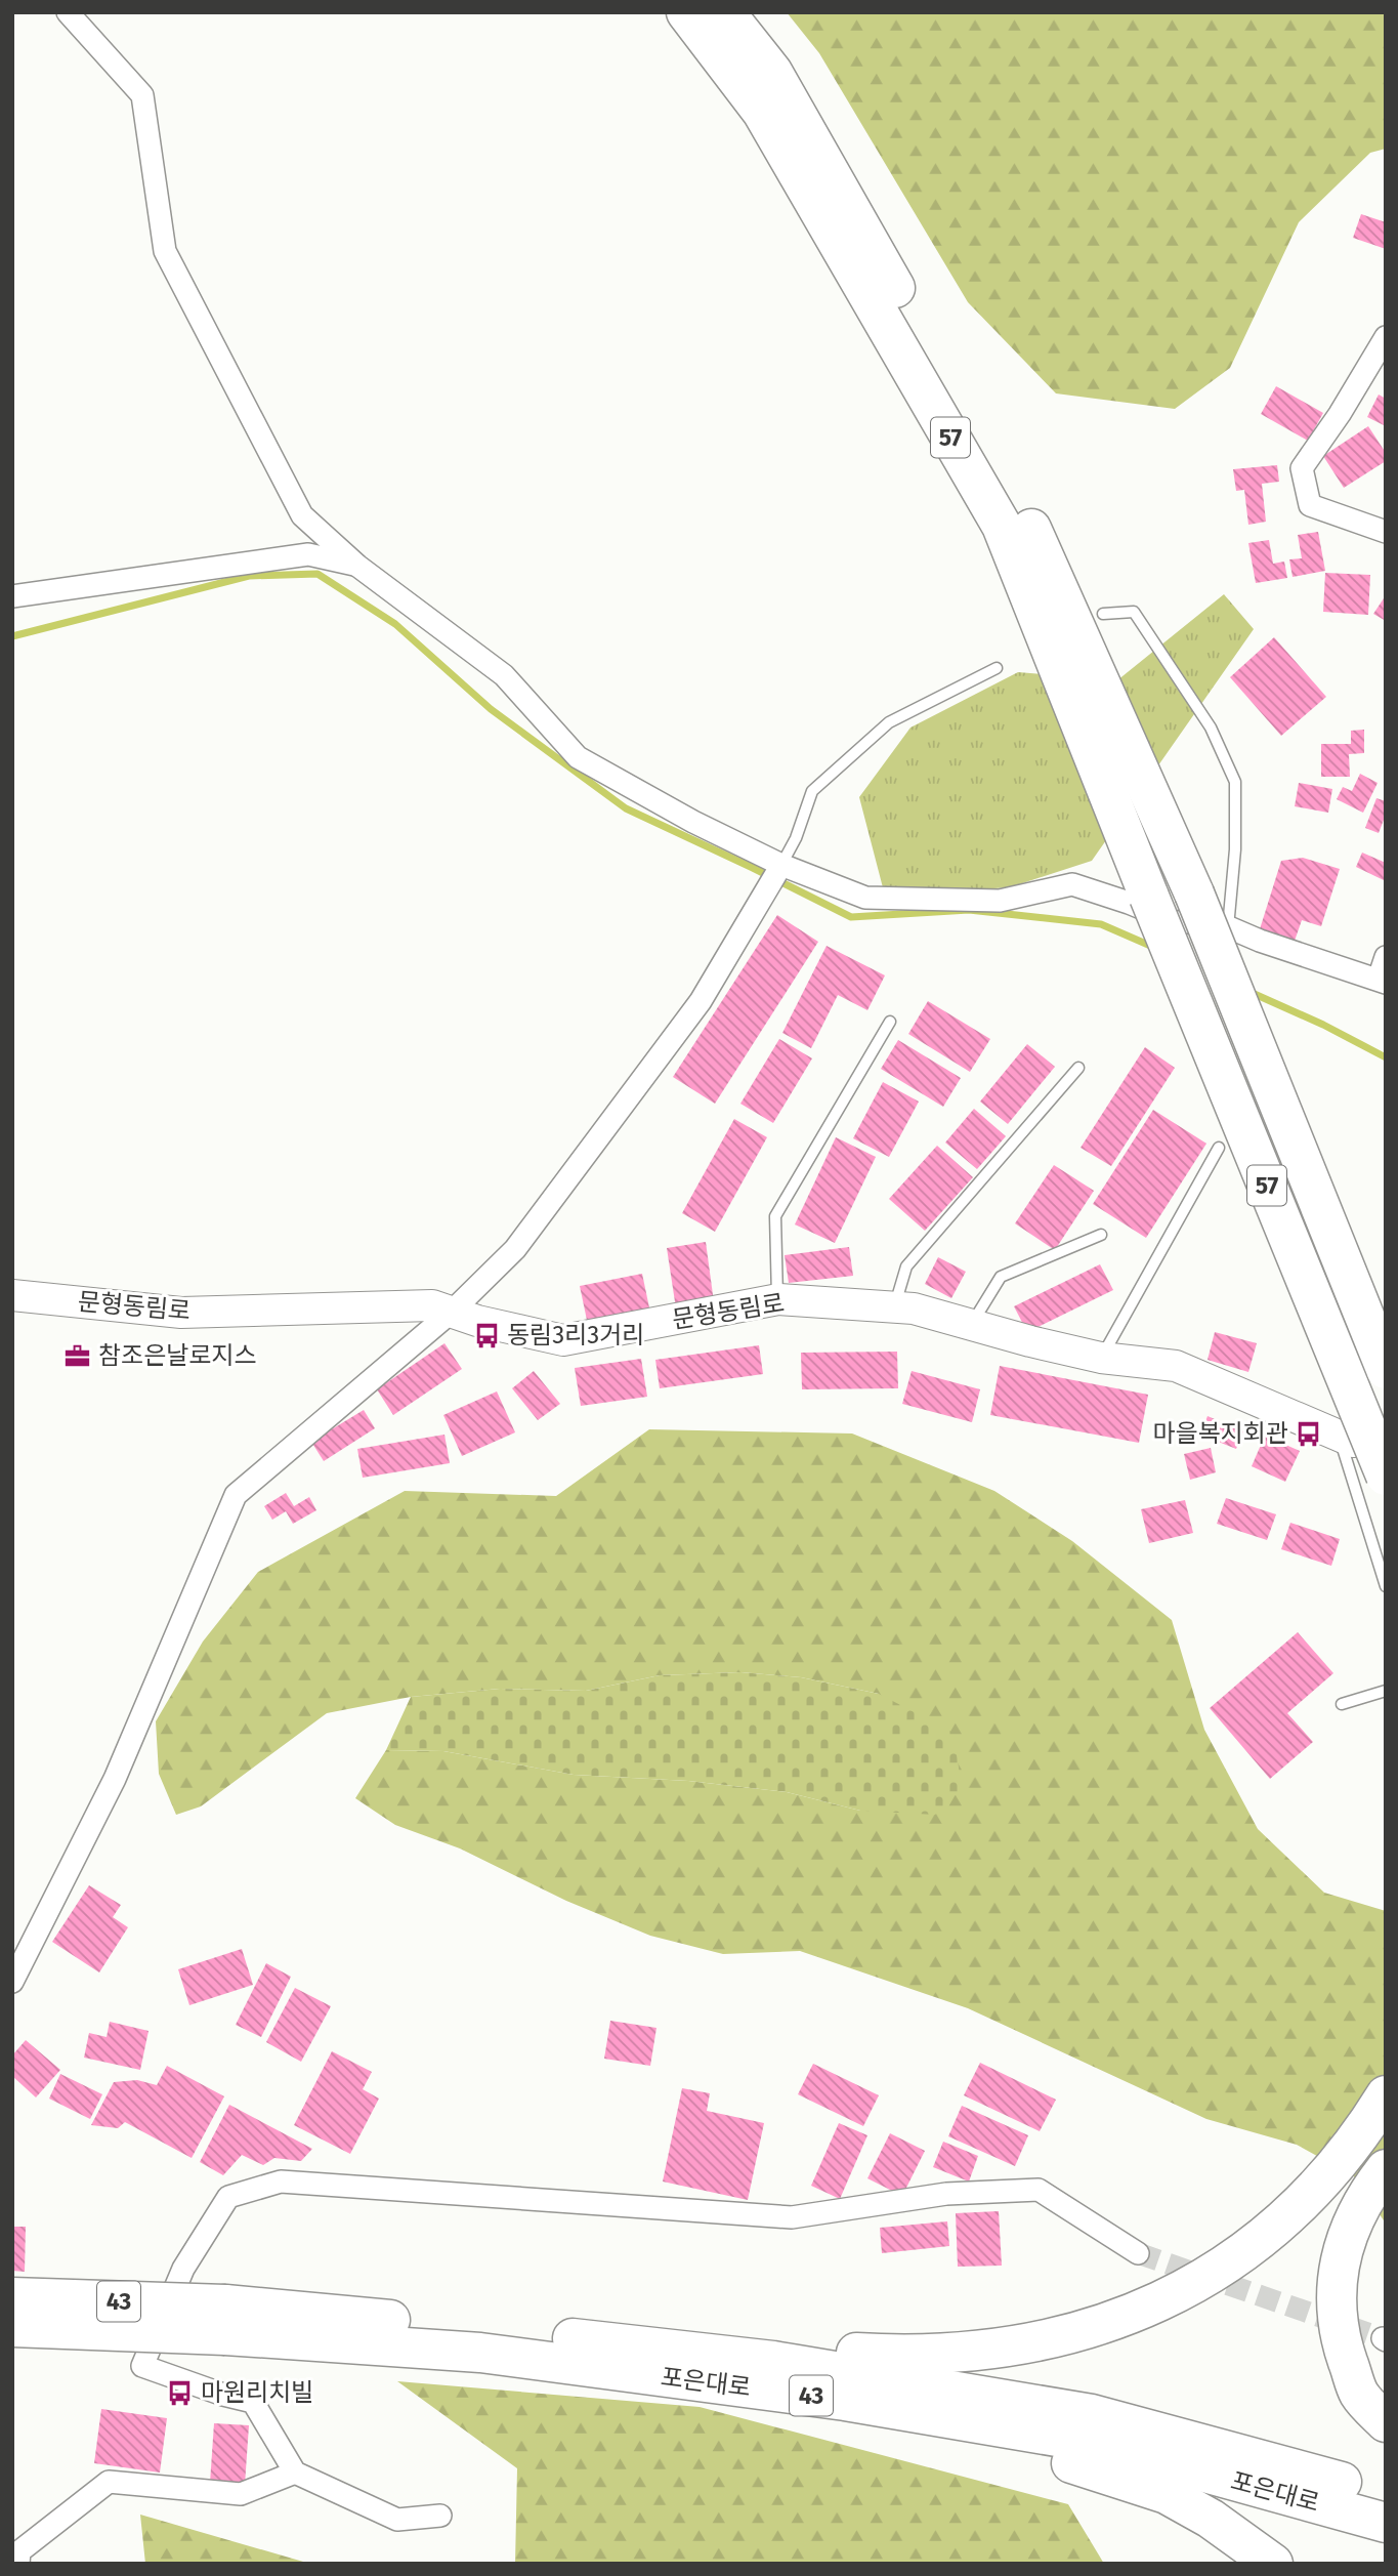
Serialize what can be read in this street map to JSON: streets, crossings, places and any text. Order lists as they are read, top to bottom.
{
  "streets": {
    "highway": ["57", "43", "포은대로"],
    "street": ["문형동림로"]
  },
  "crossings": [
    ["43", "포은대로"]
  ],
  "places": {
    "bus stop": ["동림3리3거리", "마을복지회관", "마원리치빌"],
    "office": ["참조은날로지스"]
  }
}
